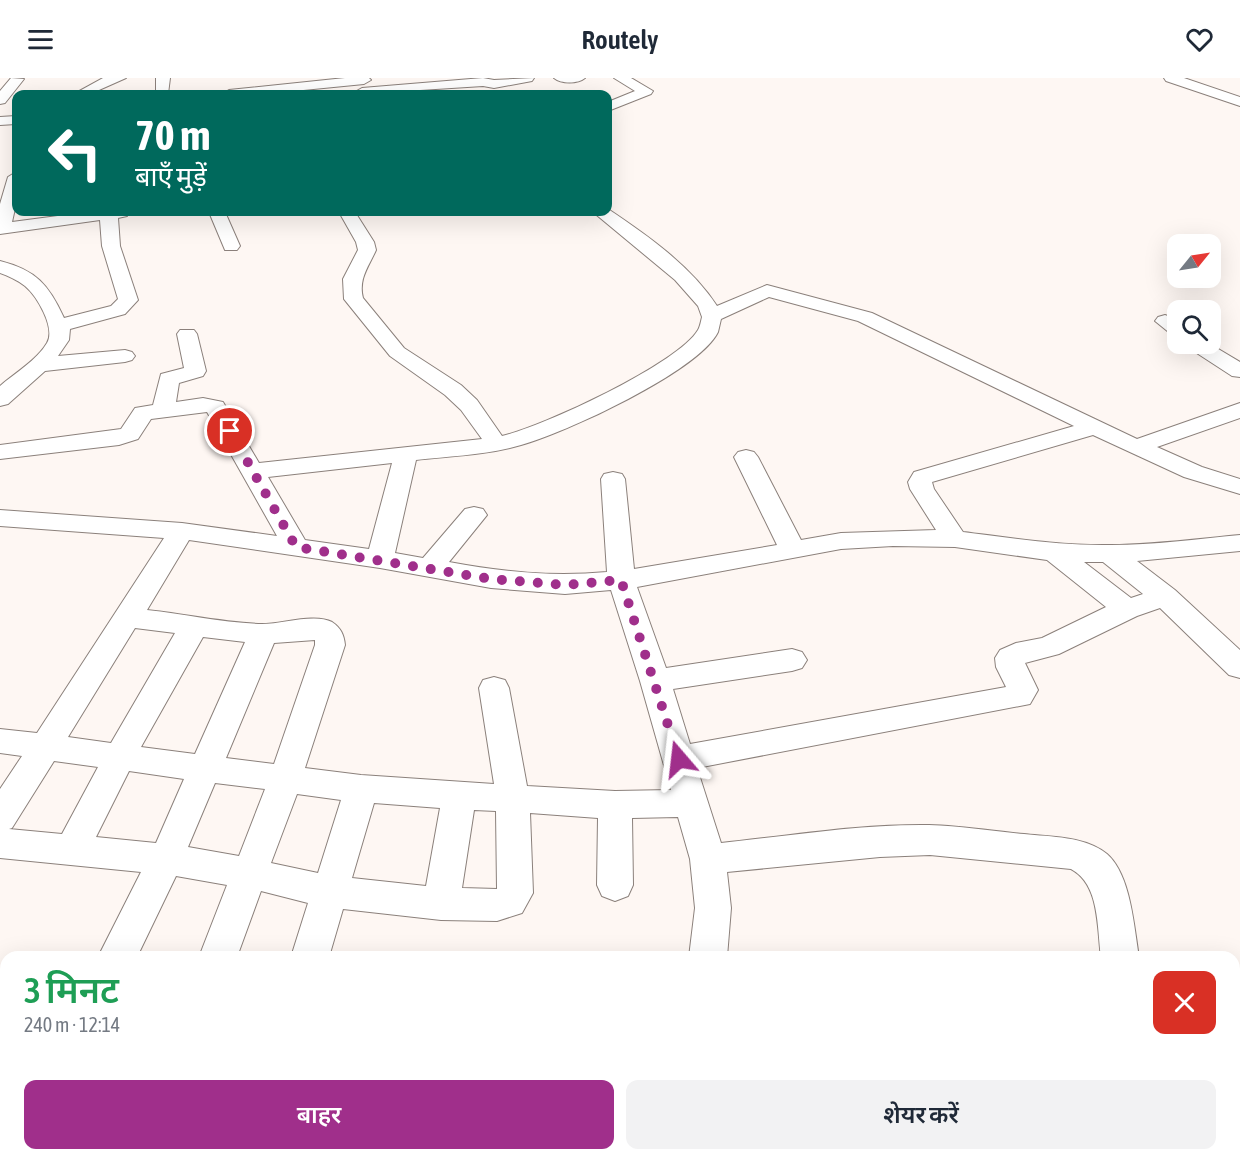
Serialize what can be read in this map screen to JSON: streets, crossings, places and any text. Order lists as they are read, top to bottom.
{
  "north": "top right",
  "page": {
    "header": "Routely",
    "turn": ["70 m", "बाएँ मुड़ें"],
    "heading": ["3 मिनट", "240 m · 12:14"],
    "buttons": ["बाहर", "शेयर करें"]
  }
}
